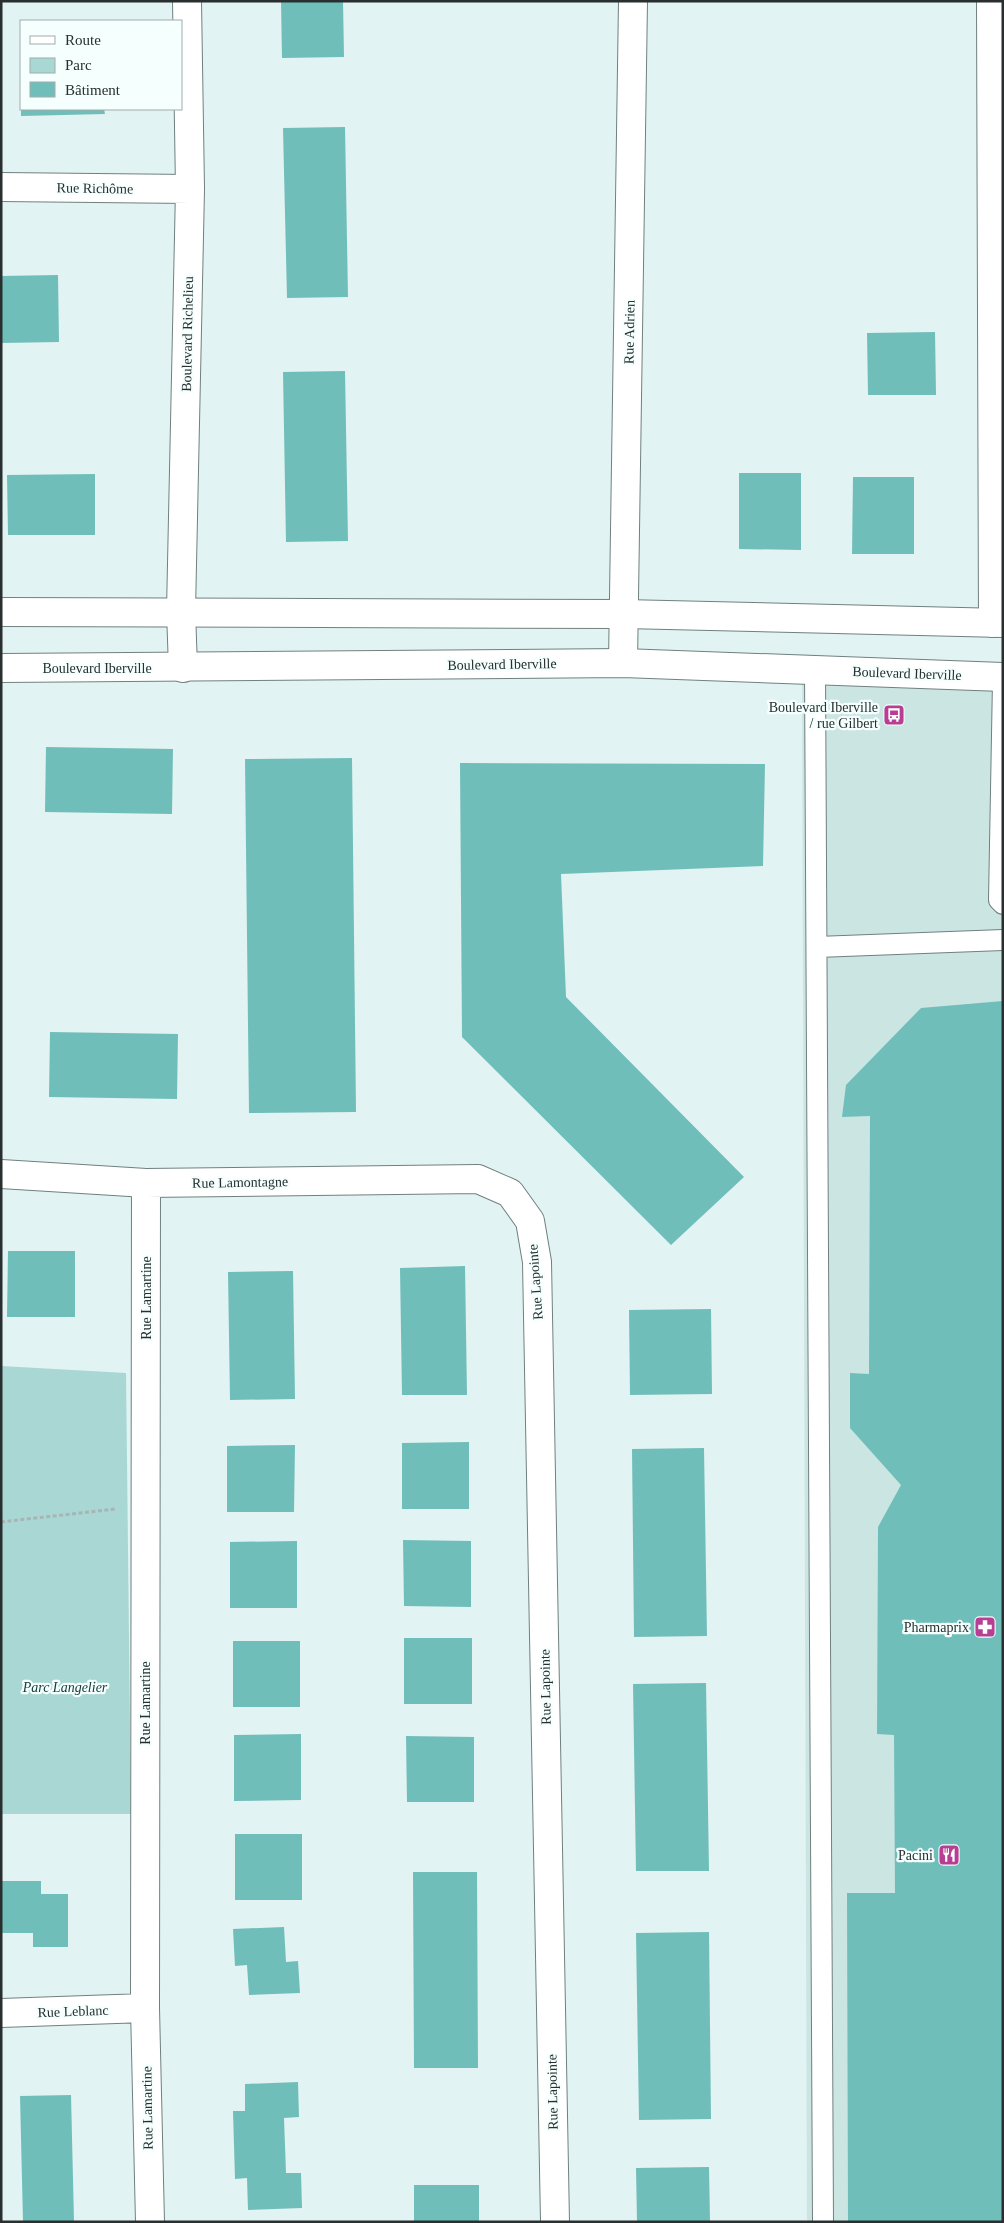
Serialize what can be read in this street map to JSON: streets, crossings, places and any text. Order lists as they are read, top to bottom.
{
  "streets": {
    "street": [
      "Rue Richôme",
      "Rue Adrien",
      "Boulevard Richelieu",
      "Boulevard Iberville",
      "Rue Lamontagne",
      "Rue Lapointe",
      "Rue Lamartine",
      "Rue Leblanc"
    ]
  },
  "crossings": [
    ["Rue Richôme", "Boulevard Richelieu"],
    ["Rue Adrien", "Boulevard Iberville"],
    ["Boulevard Richelieu", "Boulevard Iberville"],
    ["Rue Lamontagne", "Rue Lapointe"],
    ["Rue Lamontagne", "Rue Lamartine"],
    ["Rue Lamartine", "Rue Leblanc"]
  ],
  "parks": ["Parc Langelier"],
  "places": {
    "bus stop": ["Boulevard Iberville / rue Gilbert"],
    "pharmacy": ["Pharmaprix"],
    "restaurant": ["Pacini"]
  },
  "legend": ["Route", "Parc", "Bâtiment"]
}
